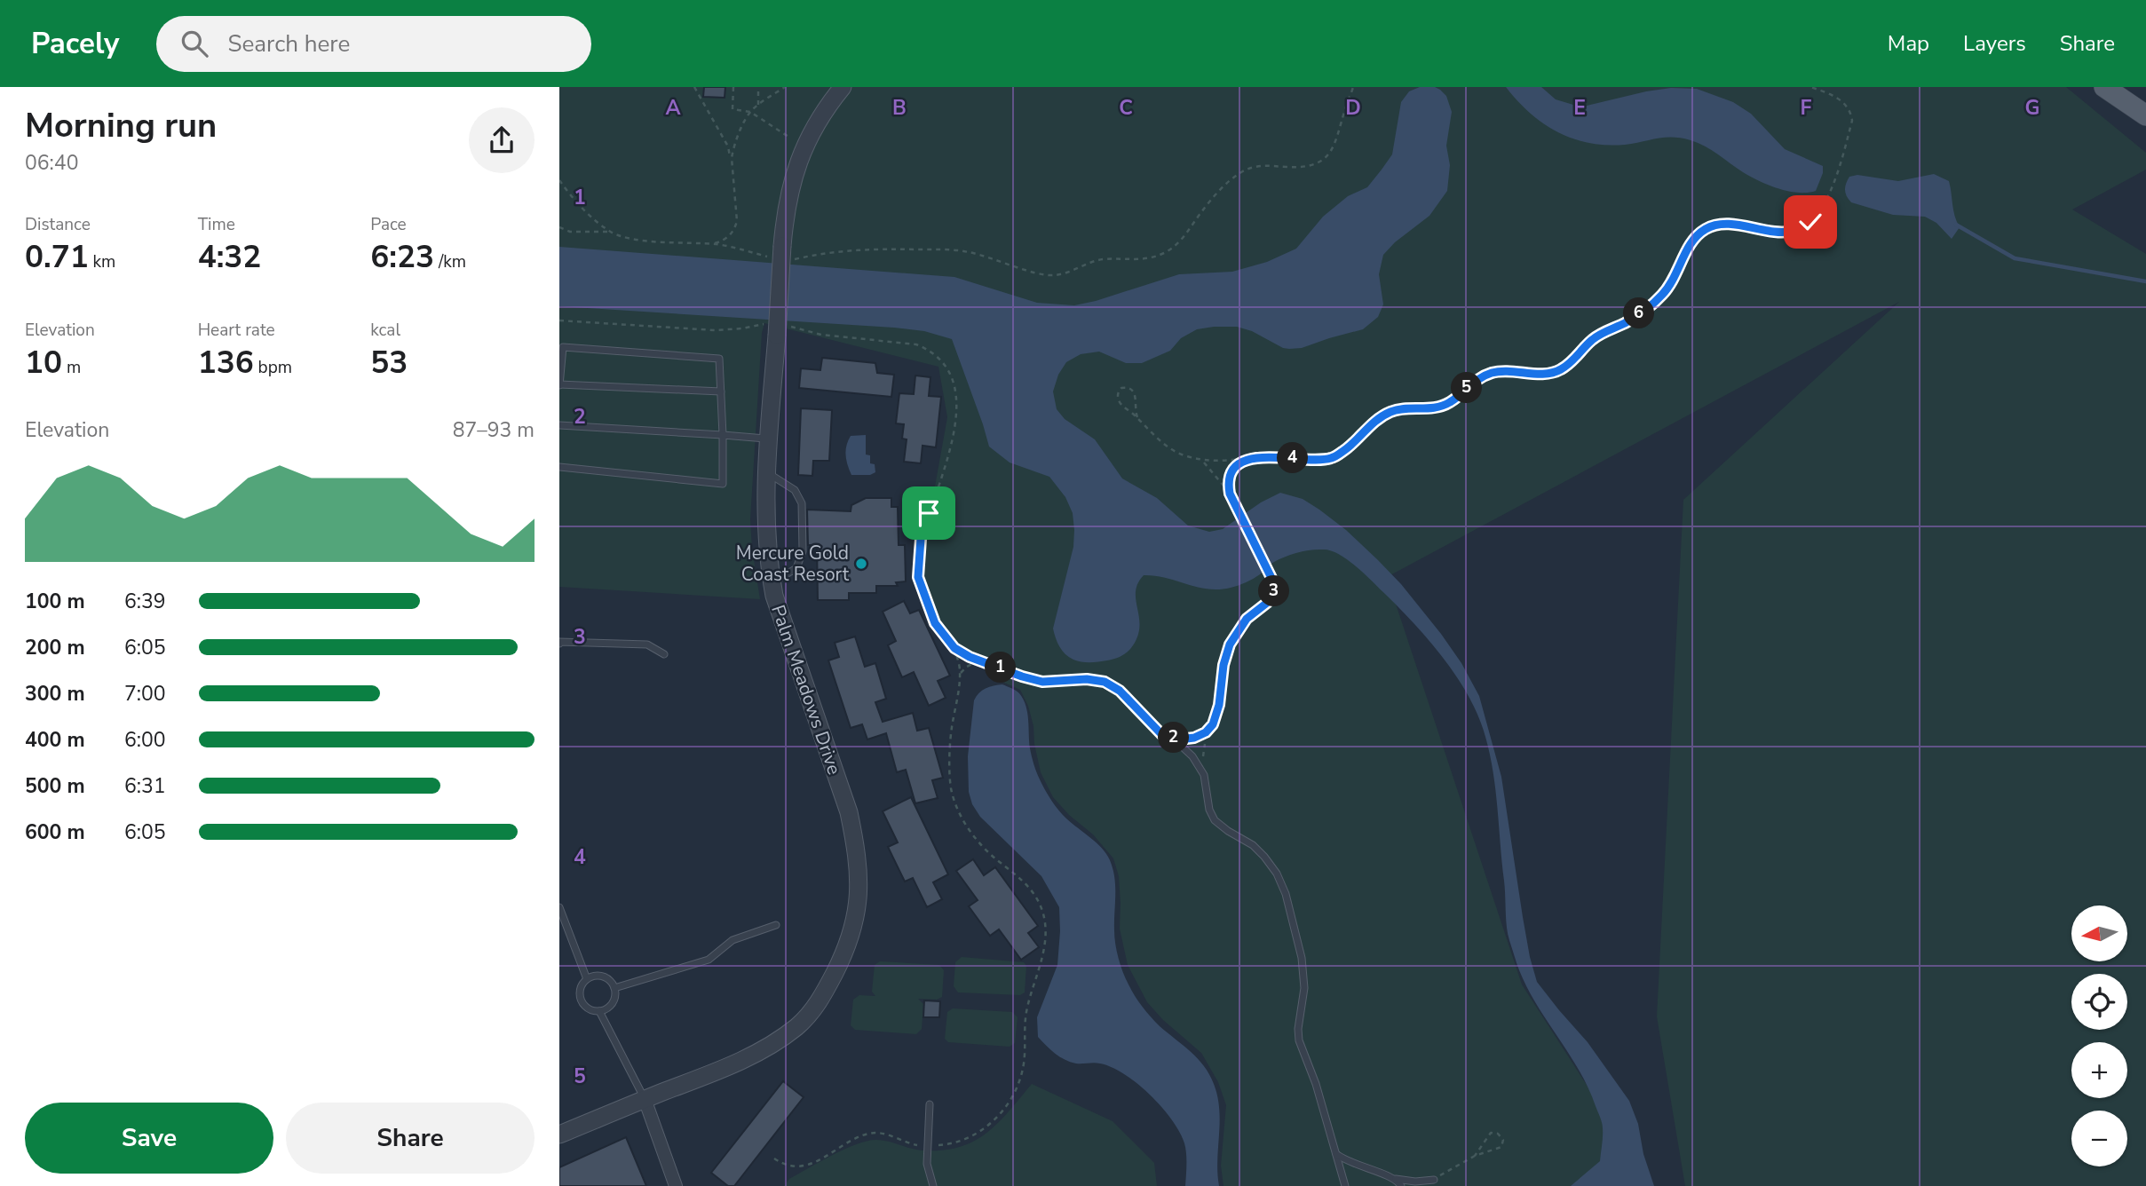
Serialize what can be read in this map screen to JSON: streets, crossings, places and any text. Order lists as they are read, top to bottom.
{
  "streets": {
    "street": ["Palm Meadows Drive"]
  },
  "places": ["Mercure Gold Coast Resort"],
  "north": "left",
  "page": {
    "header": "Pacely",
    "search": "Search here",
    "nav": ["Map", "Layers", "Share"],
    "heading": ["Morning run", "06:40"],
    "stats": [
      ["Distance", "0.71 km"],
      ["Time", "4:32"],
      ["Pace", "6:23 /km"],
      ["Elevation", "10 m"],
      ["Heart rate", "136 bpm"],
      ["kcal", "53"]
    ],
    "pins": [
      "6",
      "5",
      "4",
      "3",
      "1",
      "2"
    ],
    "chart": ["Elevation", "87–93 m"],
    "list": [
      {
        "name": "100 m",
        "note": "6:39"
      },
      {
        "name": "200 m",
        "note": "6:05"
      },
      {
        "name": "300 m",
        "note": "7:00"
      },
      {
        "name": "400 m",
        "note": "6:00"
      },
      {
        "name": "500 m",
        "note": "6:31"
      },
      {
        "name": "600 m",
        "note": "6:05"
      }
    ],
    "map_buttons": ["+", "−"],
    "buttons": ["Save", "Share"]
  },
  "grid": {
    "columns": [
      "A",
      "B",
      "C",
      "D",
      "E",
      "F",
      "G"
    ],
    "rows": [
      "1",
      "2",
      "3",
      "4",
      "5"
    ]
  }
}
